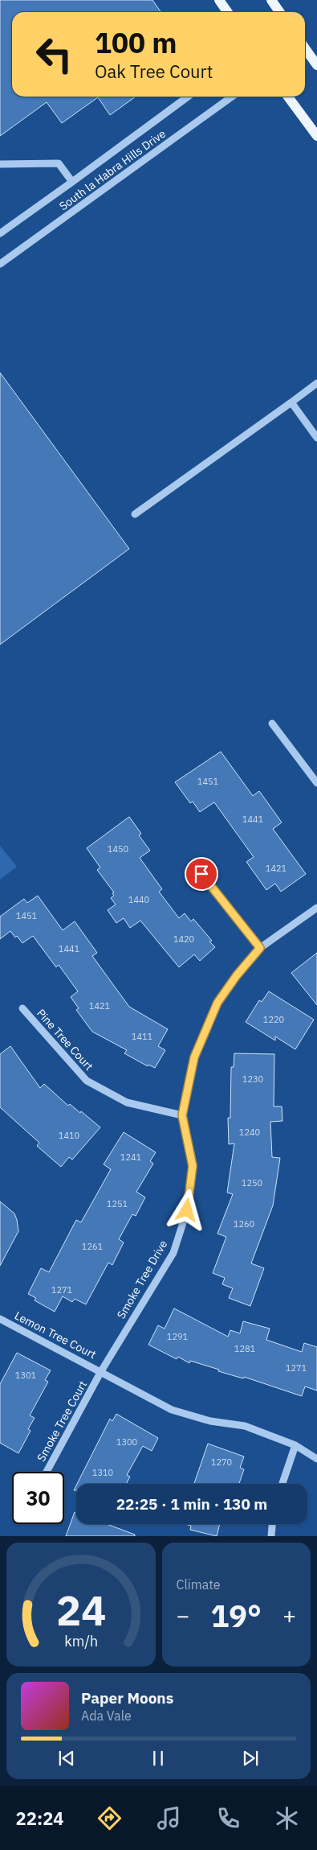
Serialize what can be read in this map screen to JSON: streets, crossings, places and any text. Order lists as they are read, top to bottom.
{
  "streets": {
    "street": [
      "South la Habra Hills Drive",
      "Pine Tree Court",
      "Smoke Tree Drive",
      "Lemon Tree Court",
      "Smoke Tree Court"
    ]
  },
  "crossings": [
    ["Pine Tree Court", "Smoke Tree Drive"],
    ["Smoke Tree Drive", "Lemon Tree Court"],
    ["Smoke Tree Drive", "Smoke Tree Court"],
    ["Lemon Tree Court", "Smoke Tree Court"]
  ],
  "house_numbers": [
    "1451",
    "1441",
    "1450",
    "1421",
    "1440",
    "1451",
    "1420",
    "1441",
    "1421",
    "1220",
    "1411",
    "1230",
    "1240",
    "1410",
    "1241",
    "1250",
    "1251",
    "1260",
    "1261",
    "1271",
    "1291",
    "1281",
    "1271",
    "1301",
    "1300",
    "1270",
    "1310"
  ],
  "page": {
    "turn": ["100 m", "Oak Tree Court"],
    "limit": "30",
    "trip": "22:25 · 1 min · 130 m",
    "tile": "Climate",
    "heat": ["−", "19°", "+"],
    "song": ["Paper Moons", "Ada Vale"],
    "tabs": "22:24",
    "gauge": ["24", "km/h"]
  }
}
